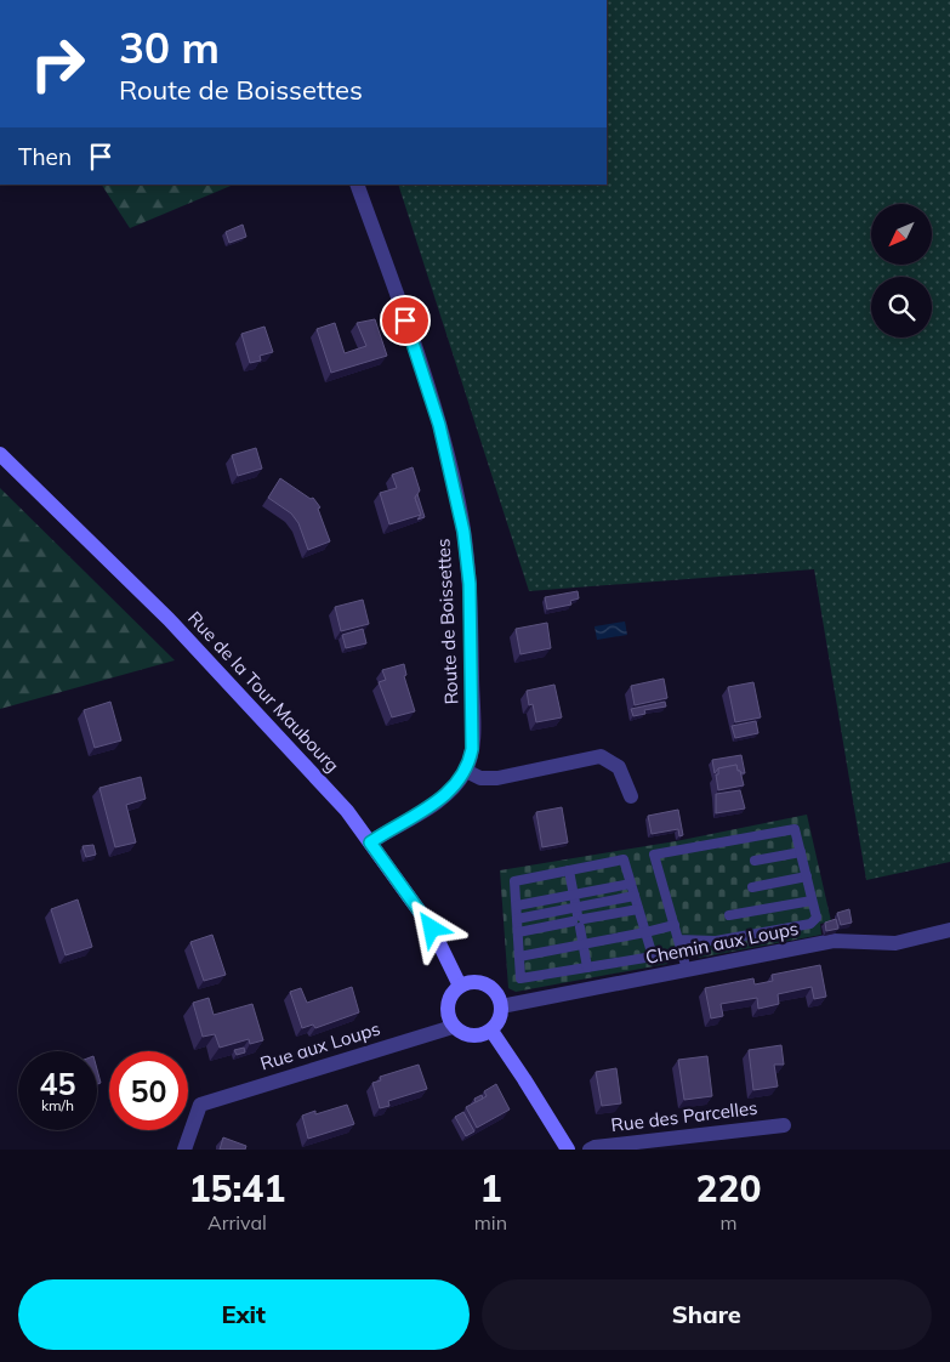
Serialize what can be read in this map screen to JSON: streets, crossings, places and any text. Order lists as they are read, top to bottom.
{
  "streets": {
    "main road": ["Rue de la Tour Maubourg"],
    "street": [
      "Route de Boissettes",
      "Chemin aux Loups",
      "Rue aux Loups",
      "Rue des Parcelles"
    ]
  },
  "crossings": [
    ["Route de Boissettes", "Rue de la Tour Maubourg"],
    ["Rue de la Tour Maubourg", "Chemin aux Loups"],
    ["Rue de la Tour Maubourg", "Rue aux Loups"],
    ["Chemin aux Loups", "Rue aux Loups"]
  ],
  "north": "bottom left",
  "page": {
    "turn": ["30 m", "Route de Boissettes"],
    "then": "Then",
    "speed": "45 km/h",
    "limit": "50",
    "eta": [
      "15:41",
      "Arrival",
      "1",
      "min",
      "220",
      "m"
    ],
    "buttons": ["Exit", "Share"]
  }
}
